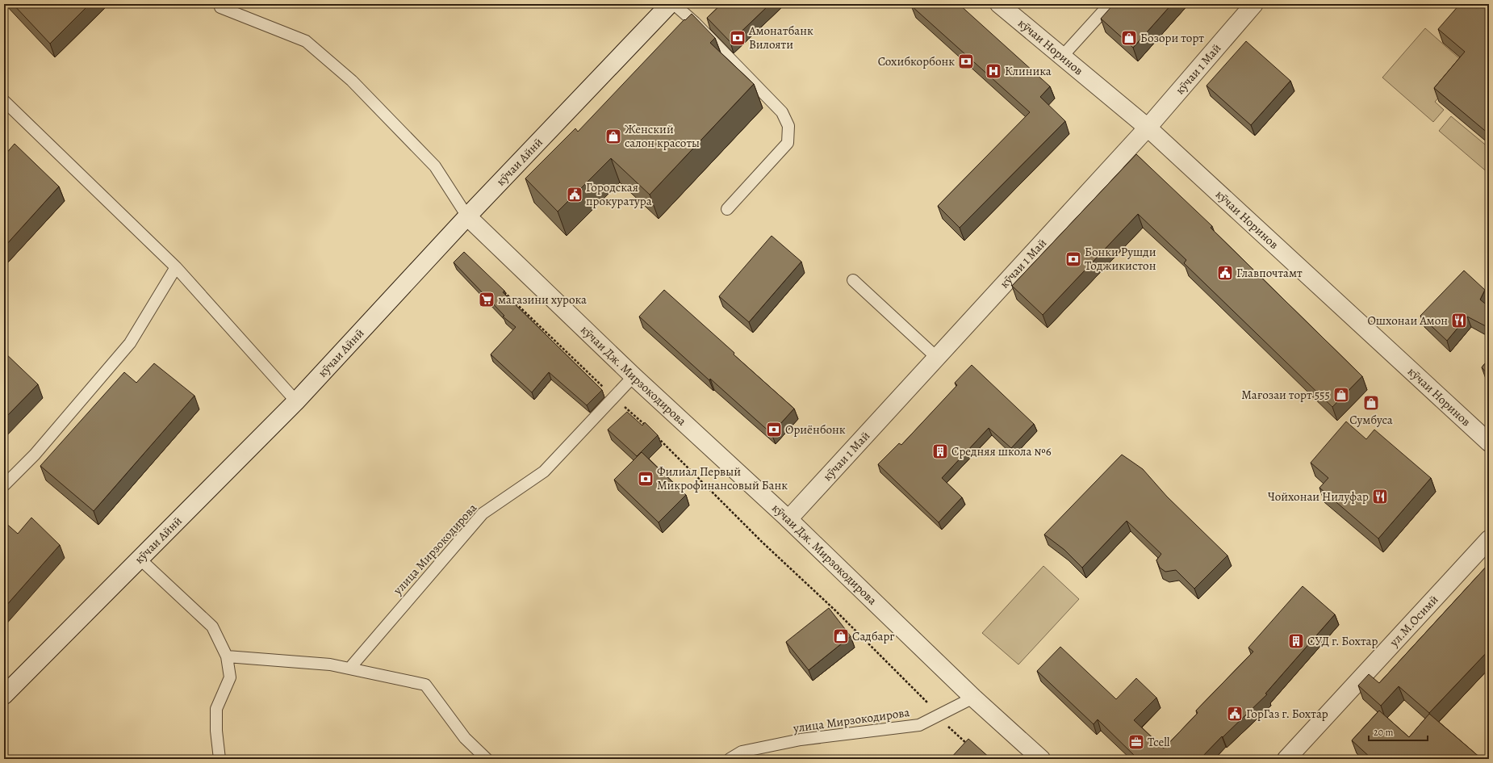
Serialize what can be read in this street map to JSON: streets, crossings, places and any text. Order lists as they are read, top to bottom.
{
  "streets": {
    "street": [
      "кӯчаи Норинов",
      "кӯчаи 1 Май",
      "кӯчаи Айнӣ",
      "кӯчаи Дж. Мирзокодирова",
      "ул.М.Осимй"
    ],
    "lane": ["улица Мирзокодирова"]
  },
  "crossings": [
    ["кӯчаи Норинов", "кӯчаи 1 Май"],
    ["кӯчаи 1 Май", "кӯчаи Дж. Мирзокодирова"],
    ["кӯчаи Айнӣ", "кӯчаи Дж. Мирзокодирова"],
    ["кӯчаи Дж. Мирзокодирова", "улица Мирзокодирова"]
  ],
  "places": {
    "bank": [
      "Амонатбанк Вилояти",
      "Сохибкорбонк",
      "Бонки Рушди Тоджикистон",
      "Ориёнбонк",
      "Филиал Первый Микрофинансовый Банк"
    ],
    "shop": [
      "Бозори торт",
      "Женский салон красоты",
      "Мағозаи торт 555",
      "Сумбуса",
      "Садбарг"
    ],
    "hospital": ["Клиника"],
    "public building": ["Городская прокуратура", "Главпочтамт", "ГорГаз г. Бохтар"],
    "supermarket": ["магазини хурока"],
    "restaurant": ["Ошхонаи Амон", "Чойхонаи Нилуфар"],
    "building": ["Средняя школа №6", "СУД г. Бохтар"],
    "office": ["Tcell"]
  },
  "scale_bar": "20 m"
}
